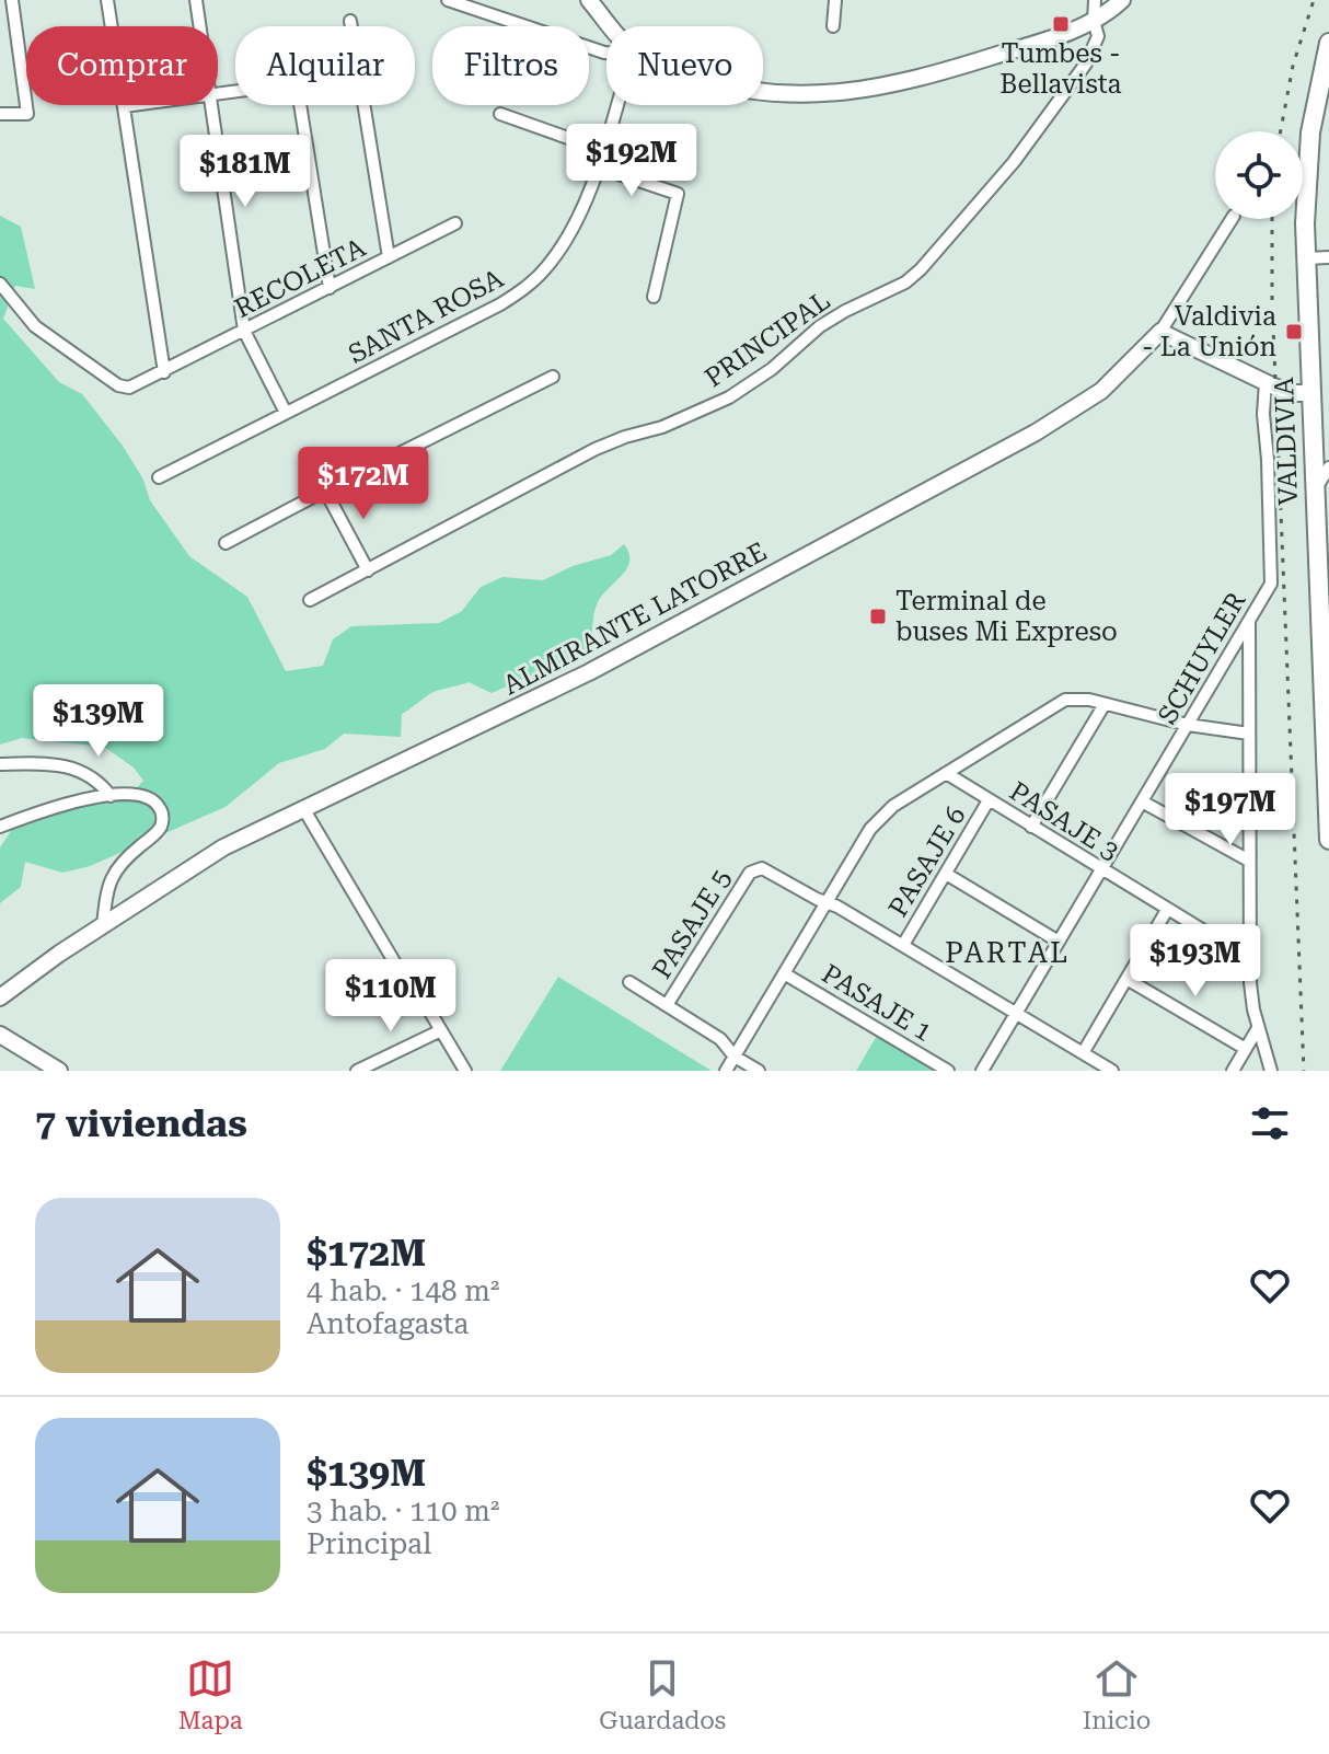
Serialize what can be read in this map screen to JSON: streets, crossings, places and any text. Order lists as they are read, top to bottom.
{
  "streets": {
    "main road": ["VALDIVIA", "ALMIRANTE LATORRE"],
    "street": [
      "RECOLETA",
      "SANTA ROSA",
      "PRINCIPAL",
      "SCHUYLER",
      "PASAJE 3",
      "PASAJE 6",
      "PASAJE 5",
      "PASAJE 1"
    ]
  },
  "crossings": [
    ["SCHUYLER", "PASAJE 3"],
    ["PASAJE 3", "PASAJE 6"]
  ],
  "districts": ["PARTAL"],
  "places": {
    "transit": ["Tumbes - Bellavista", "Valdivia - La Unión", "Terminal de buses Mi Expreso"]
  },
  "page": {
    "chip": [
      "Comprar",
      "Alquilar",
      "Filtros",
      "Nuevo"
    ],
    "price": [
      "$192M",
      "$181M",
      "$172M",
      "$139M",
      "$197M",
      "$193M",
      "$110M"
    ],
    "heading": "7 viviendas",
    "list": [
      {
        "name": "$172M",
        "note": "4 hab. · 148 m² · Antofagasta"
      },
      {
        "name": "$139M",
        "note": "3 hab. · 110 m² · Principal"
      }
    ],
    "tabs": ["Mapa", "Guardados", "Inicio"]
  }
}
